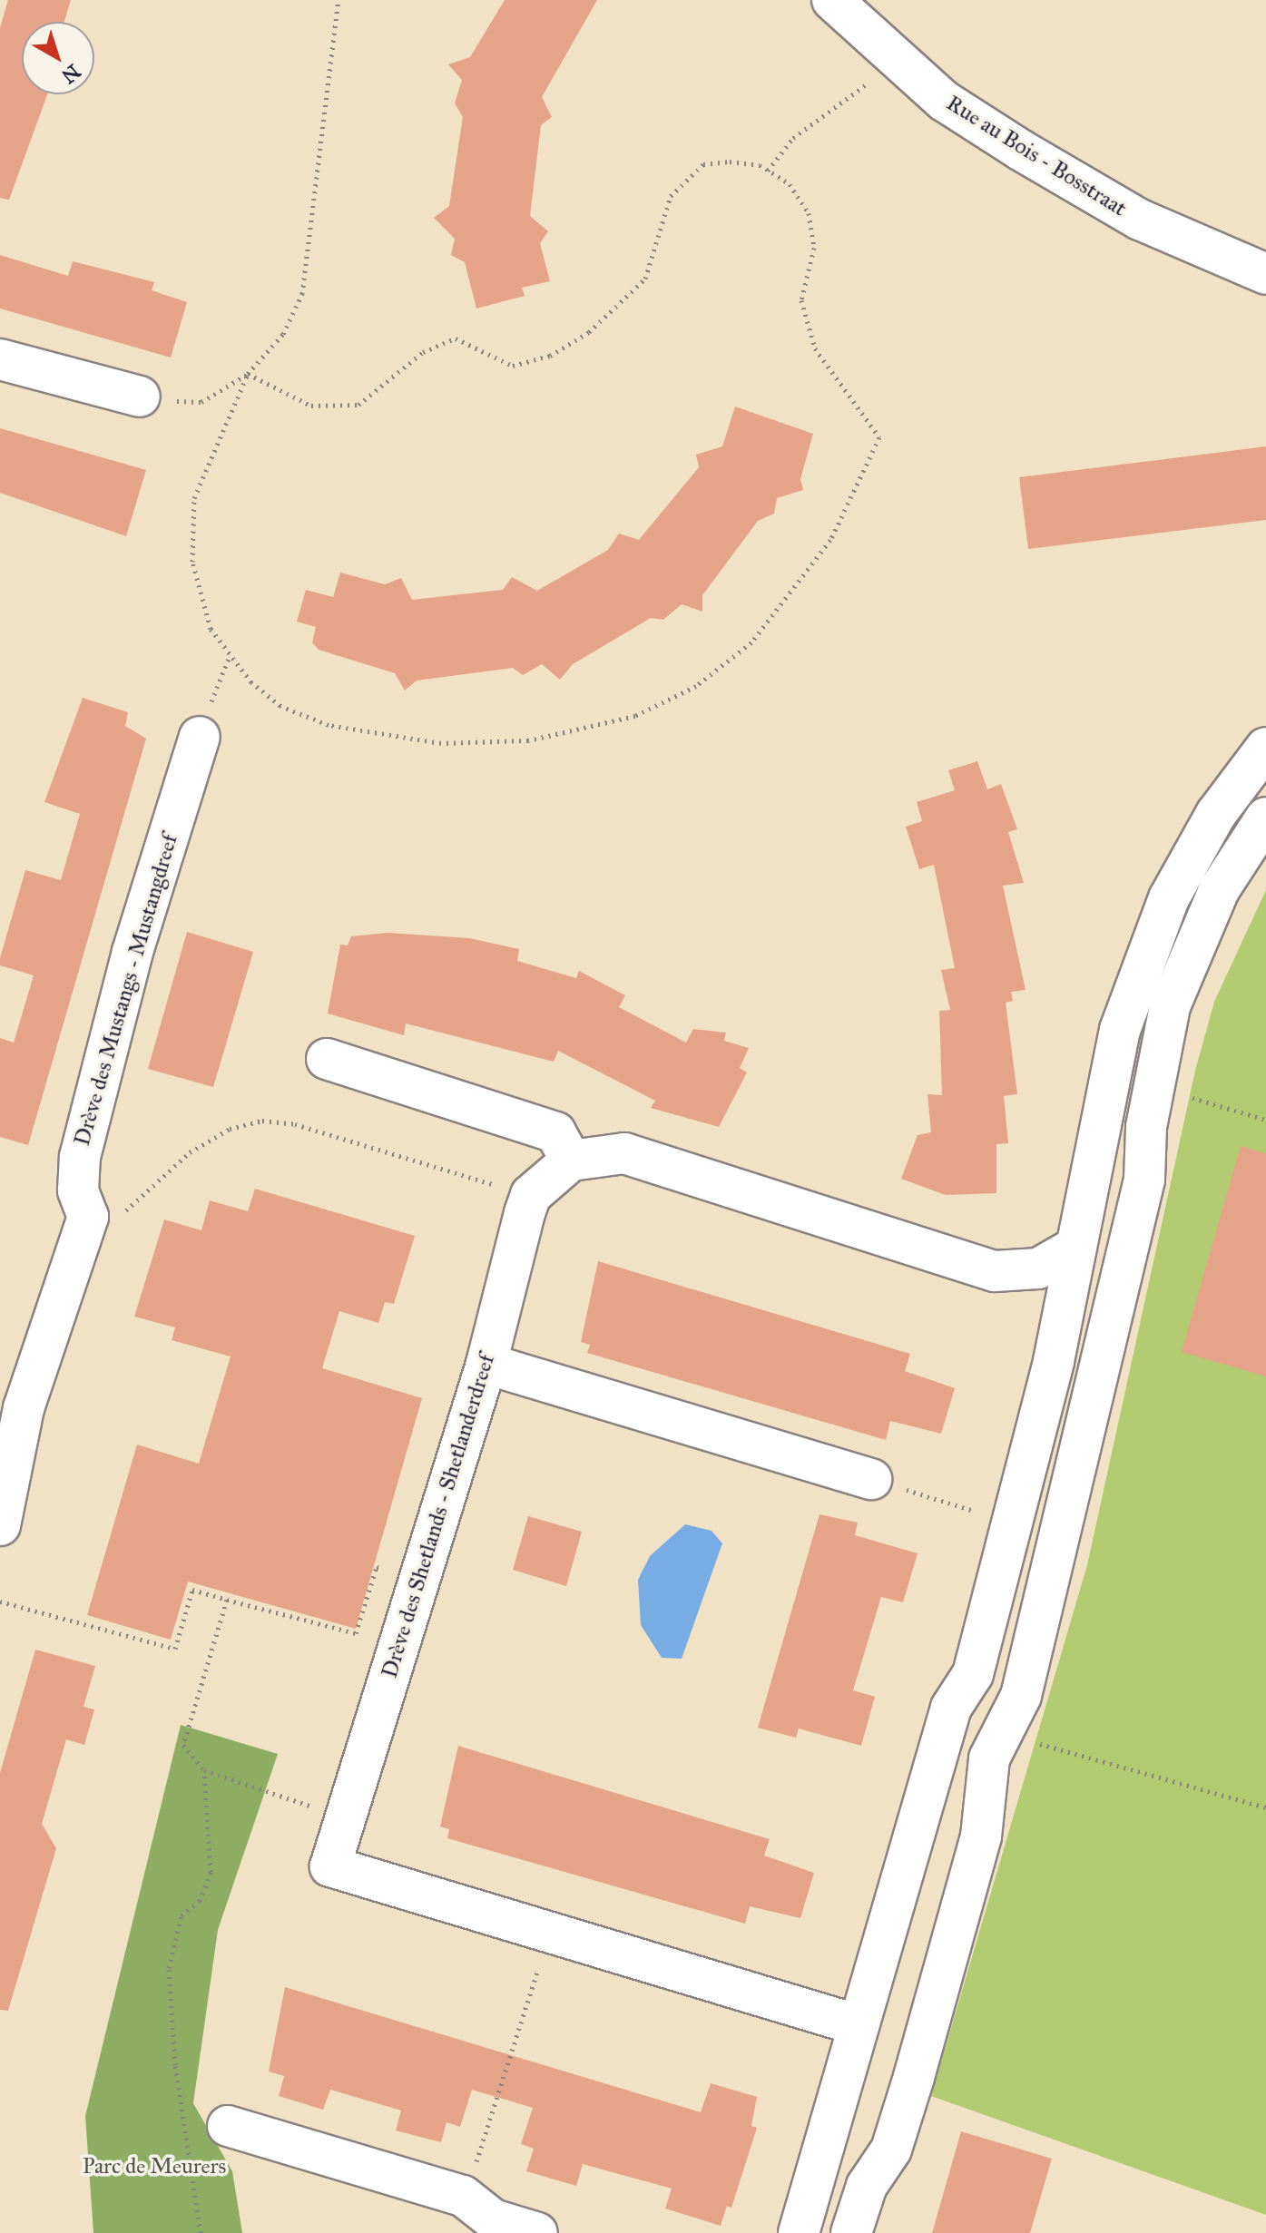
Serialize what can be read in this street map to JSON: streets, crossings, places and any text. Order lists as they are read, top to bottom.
{
  "streets": {
    "street": ["Rue au Bois - Bosstraat", "Drève des Mustangs - Mustangdreef", "Drève des Shetlands - Shetlanderdreef"]
  },
  "parks": ["Parc de Meurers"],
  "north": "bottom right"
}
